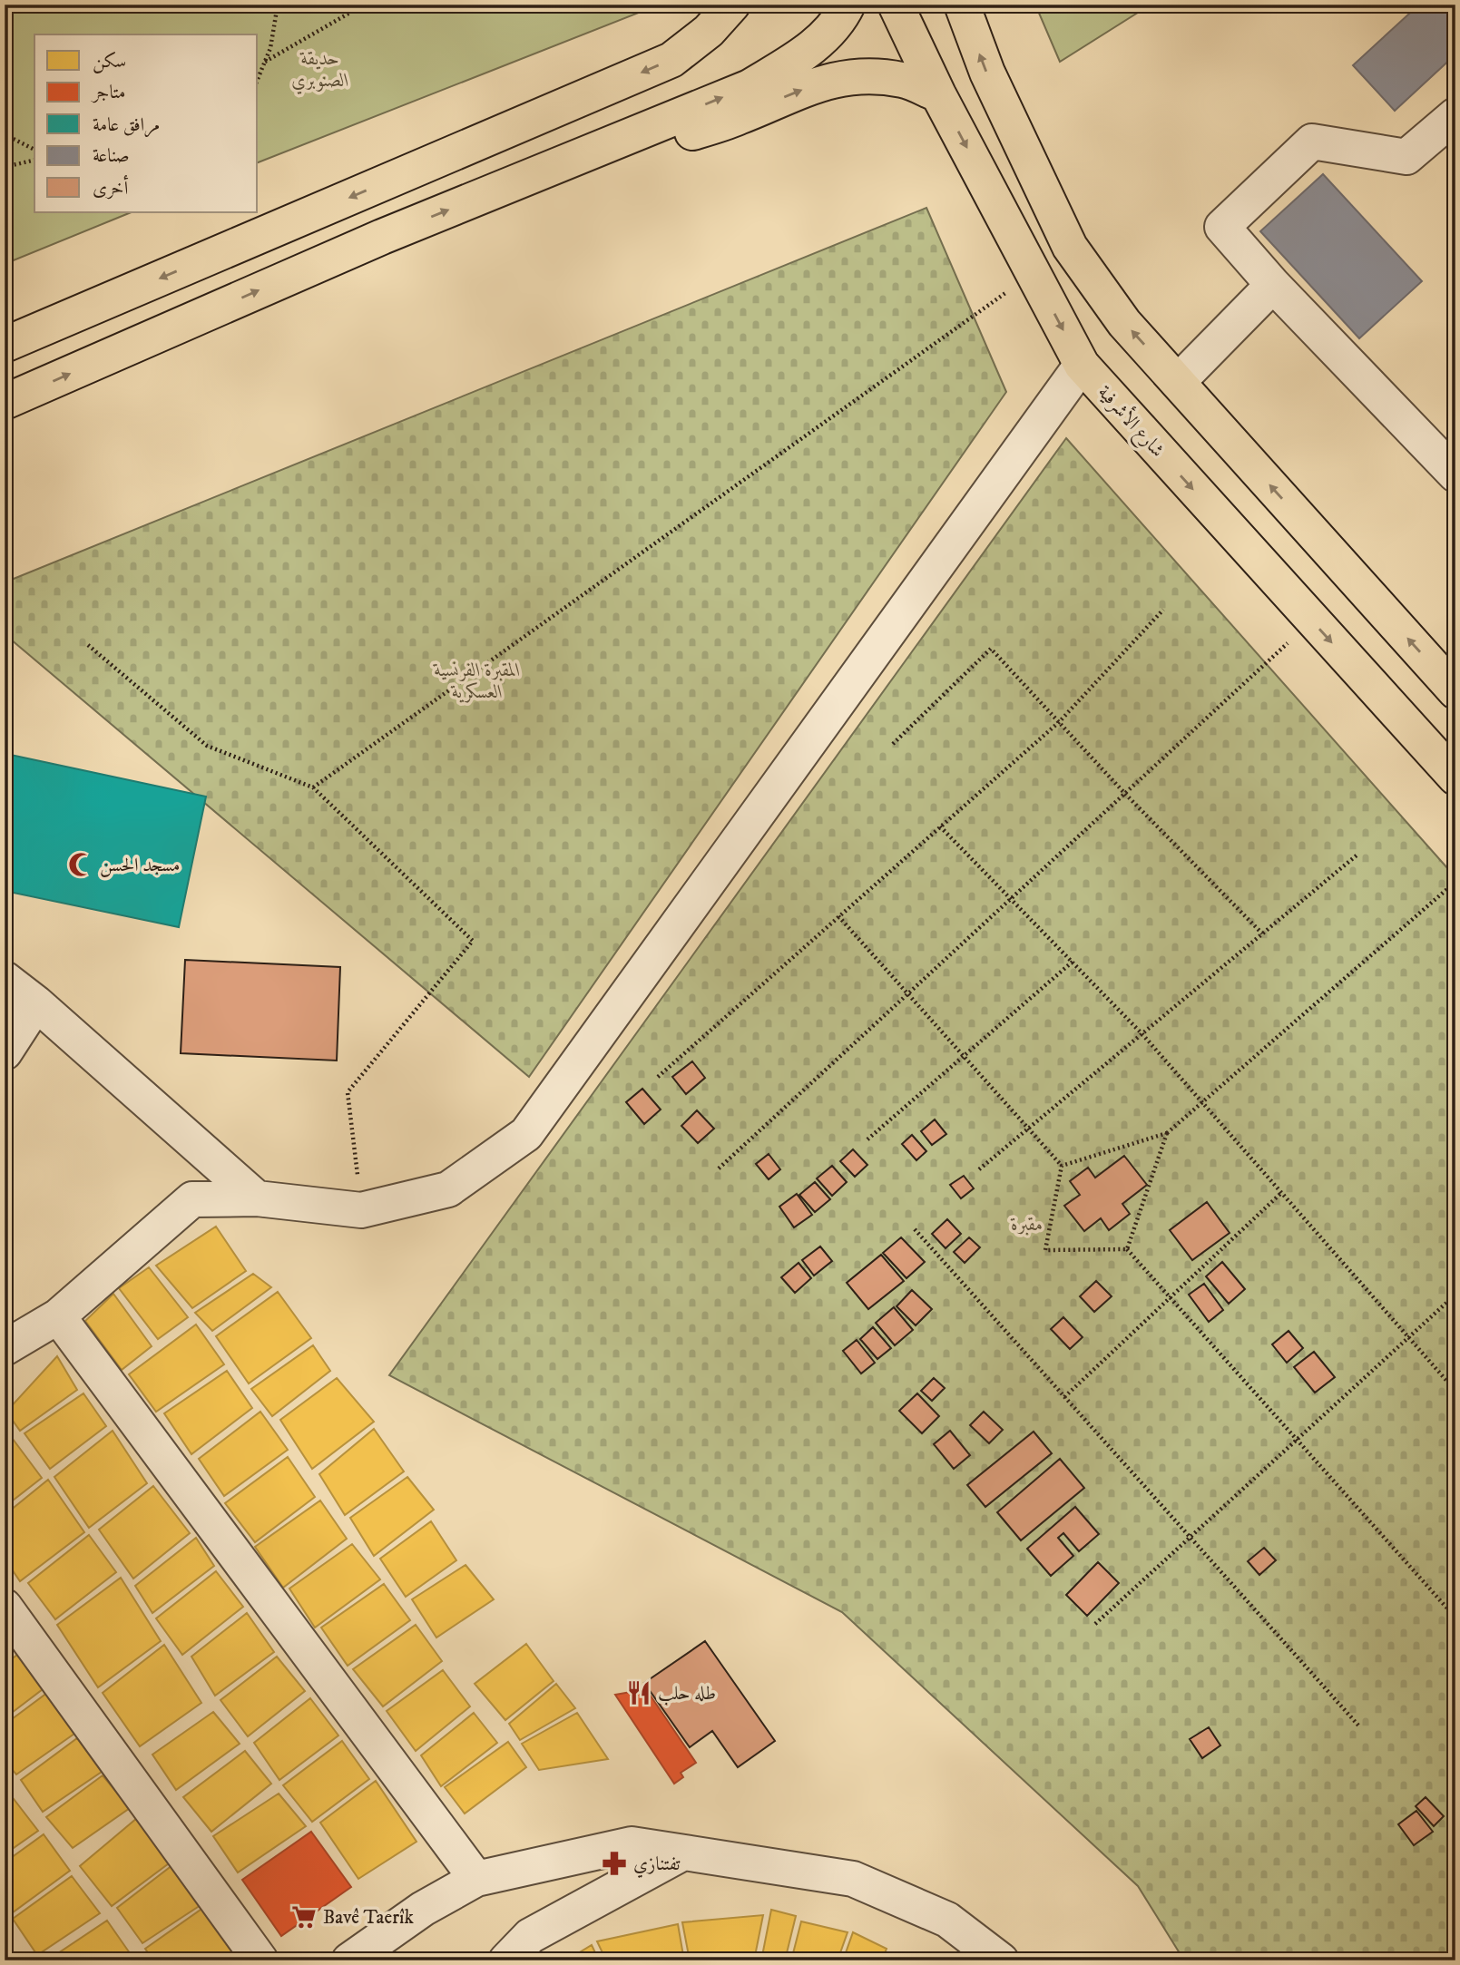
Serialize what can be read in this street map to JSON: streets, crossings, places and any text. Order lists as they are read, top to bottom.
{
  "streets": {
    "main road": ["شارع الأشرفية"]
  },
  "parks": ["حديقة الصنوبري", "المقبرة الفرنسية العسكرية", "مقبرة"],
  "places": {
    "mosque": ["مسجد الحسن"],
    "restaurant": ["طله حلب"],
    "pharmacy": ["تفتنازي"],
    "supermarket": ["Bavê Taerîk"]
  },
  "legend": [
    "سكن",
    "متاجر",
    "مرافق عامة",
    "صناعة",
    "أخرى"
  ]
}
